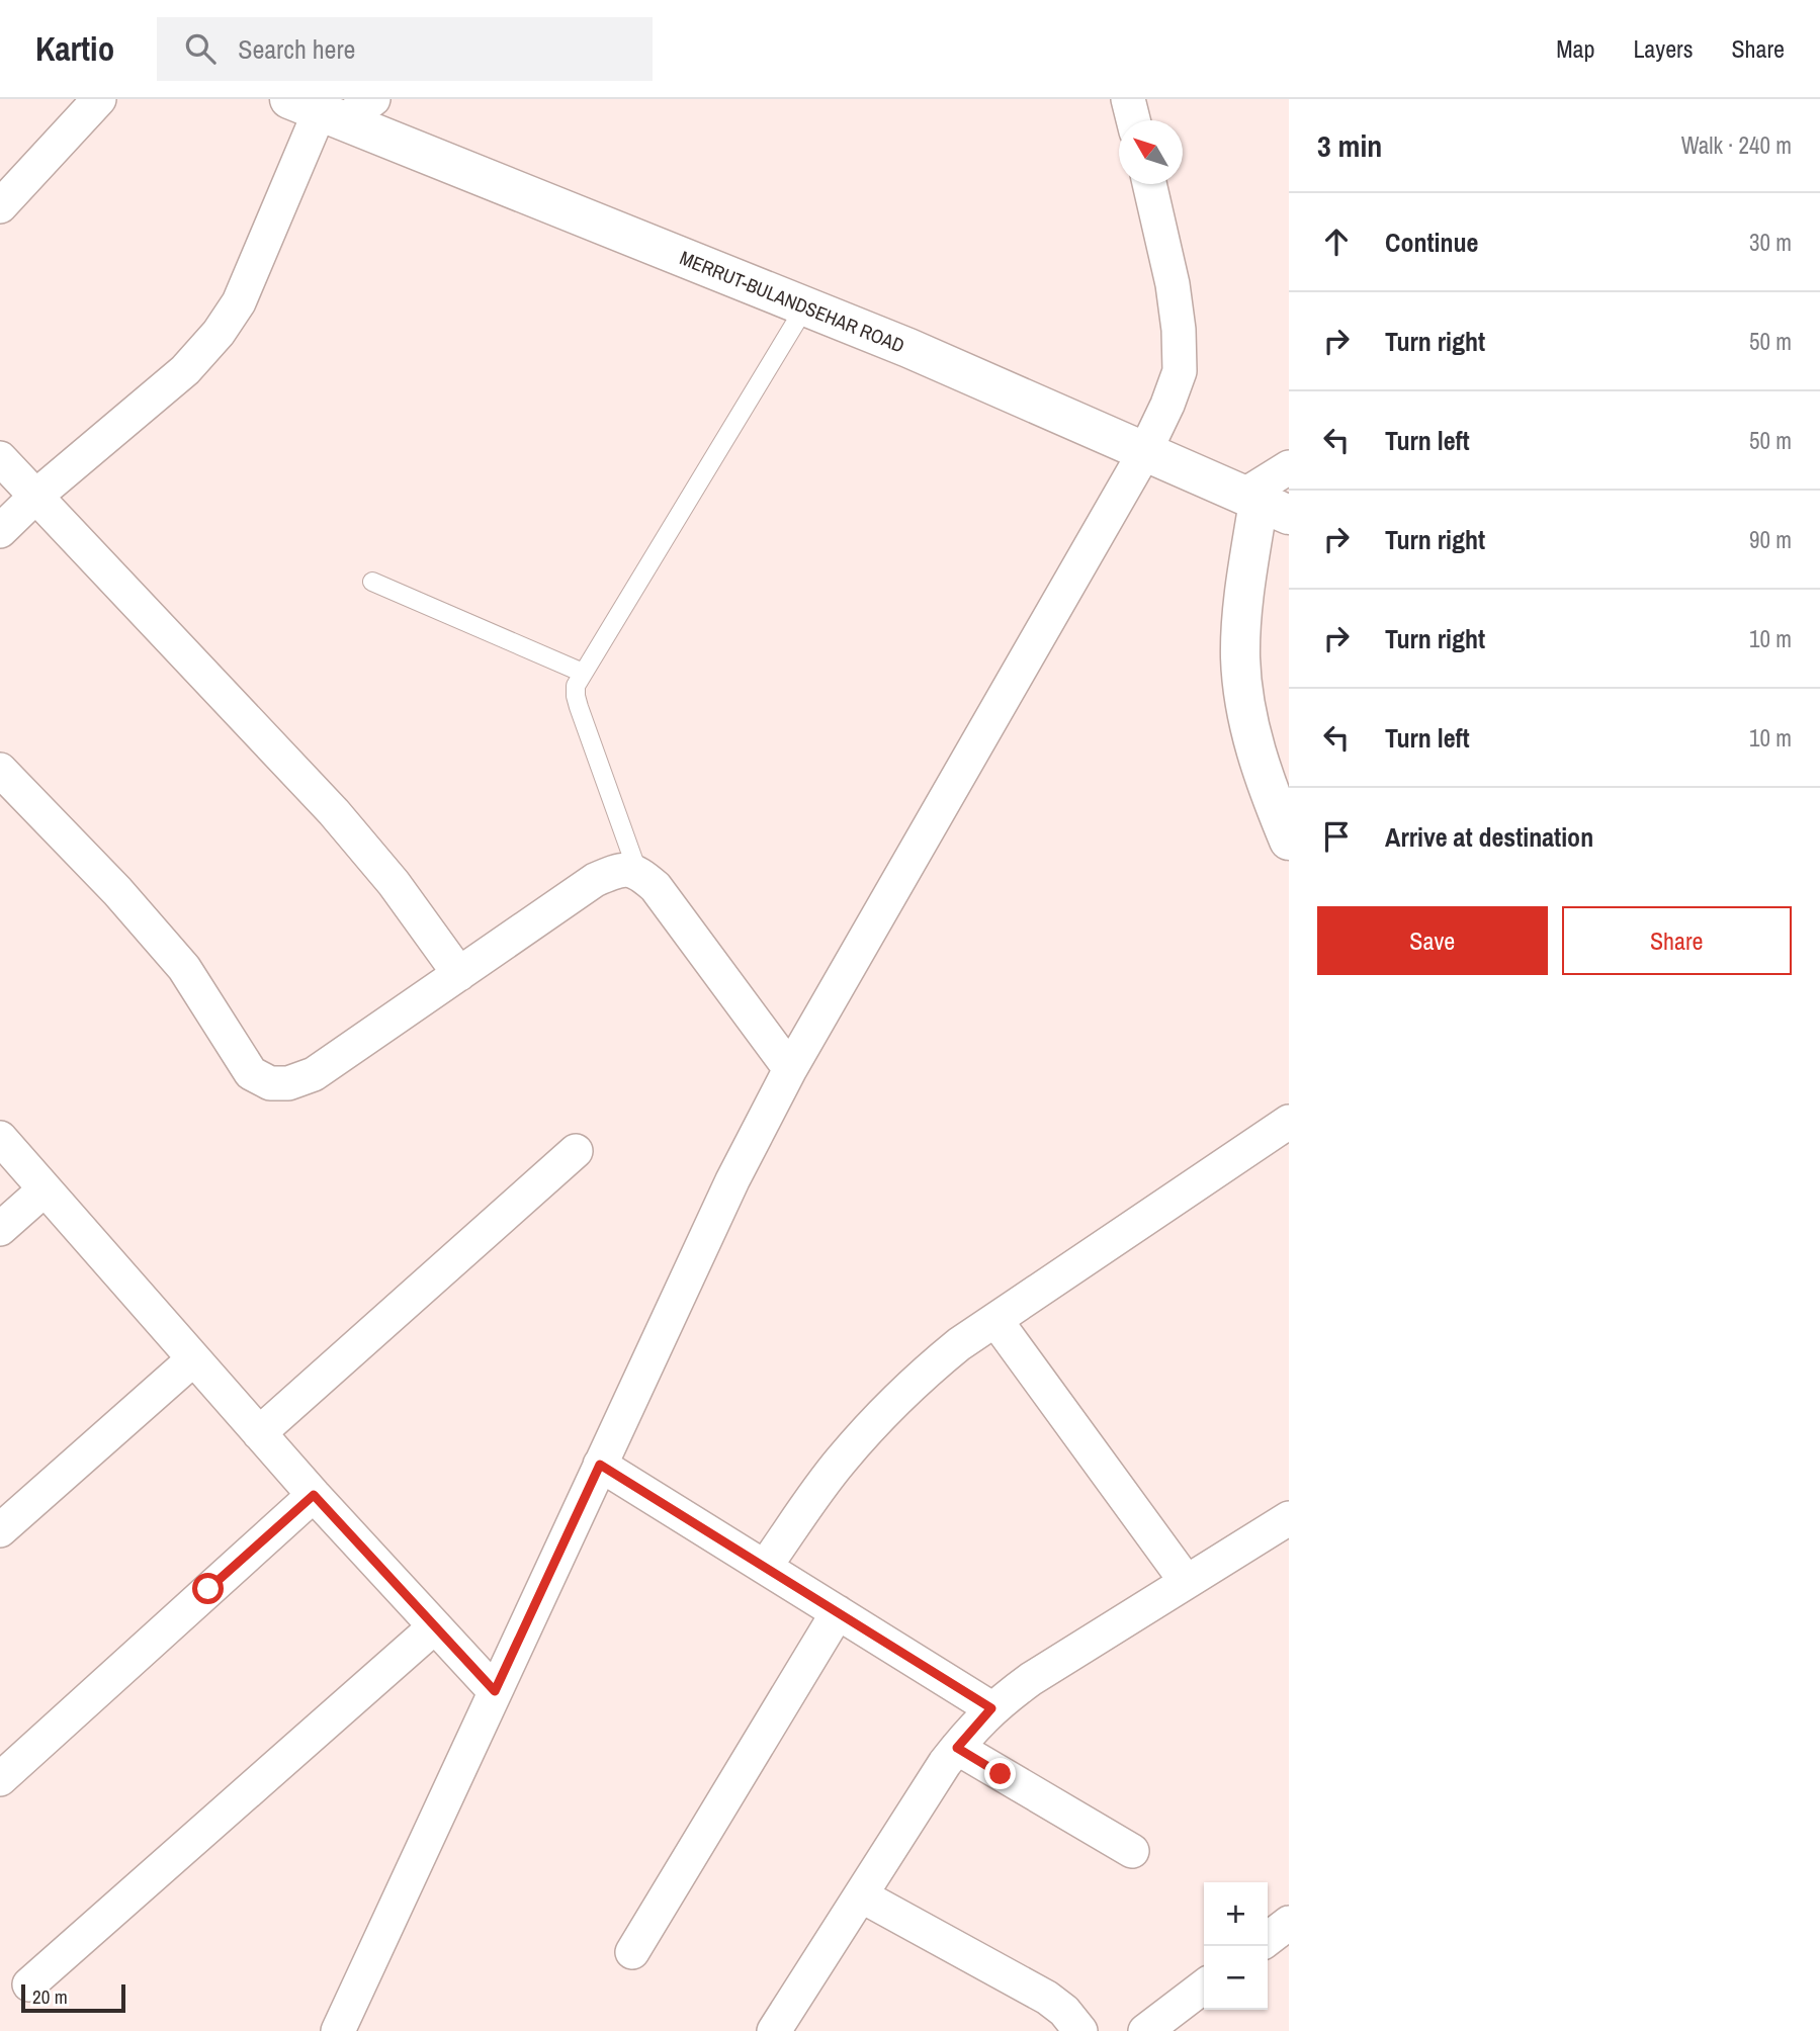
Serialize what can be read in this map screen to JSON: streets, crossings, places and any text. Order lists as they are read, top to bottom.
{
  "streets": {
    "main road": ["MERRUT-BULANDSEHAR ROAD"]
  },
  "scale_bar": "20 m",
  "north": "top left",
  "page": {
    "header": "Kartio",
    "search": "Search here",
    "nav": ["Map", "Layers", "Share"],
    "heading": ["3 min", "Walk · 240 m"],
    "list": [
      ["Continue", "30 m"],
      ["Turn right", "50 m"],
      ["Turn left", "50 m"],
      ["Turn right", "90 m"],
      ["Turn right", "10 m"],
      ["Turn left", "10 m"],
      "Arrive at destination"
    ],
    "buttons": ["Save", "Share"],
    "map_buttons": ["+", "−"],
    "scale": "20 m"
  }
}
